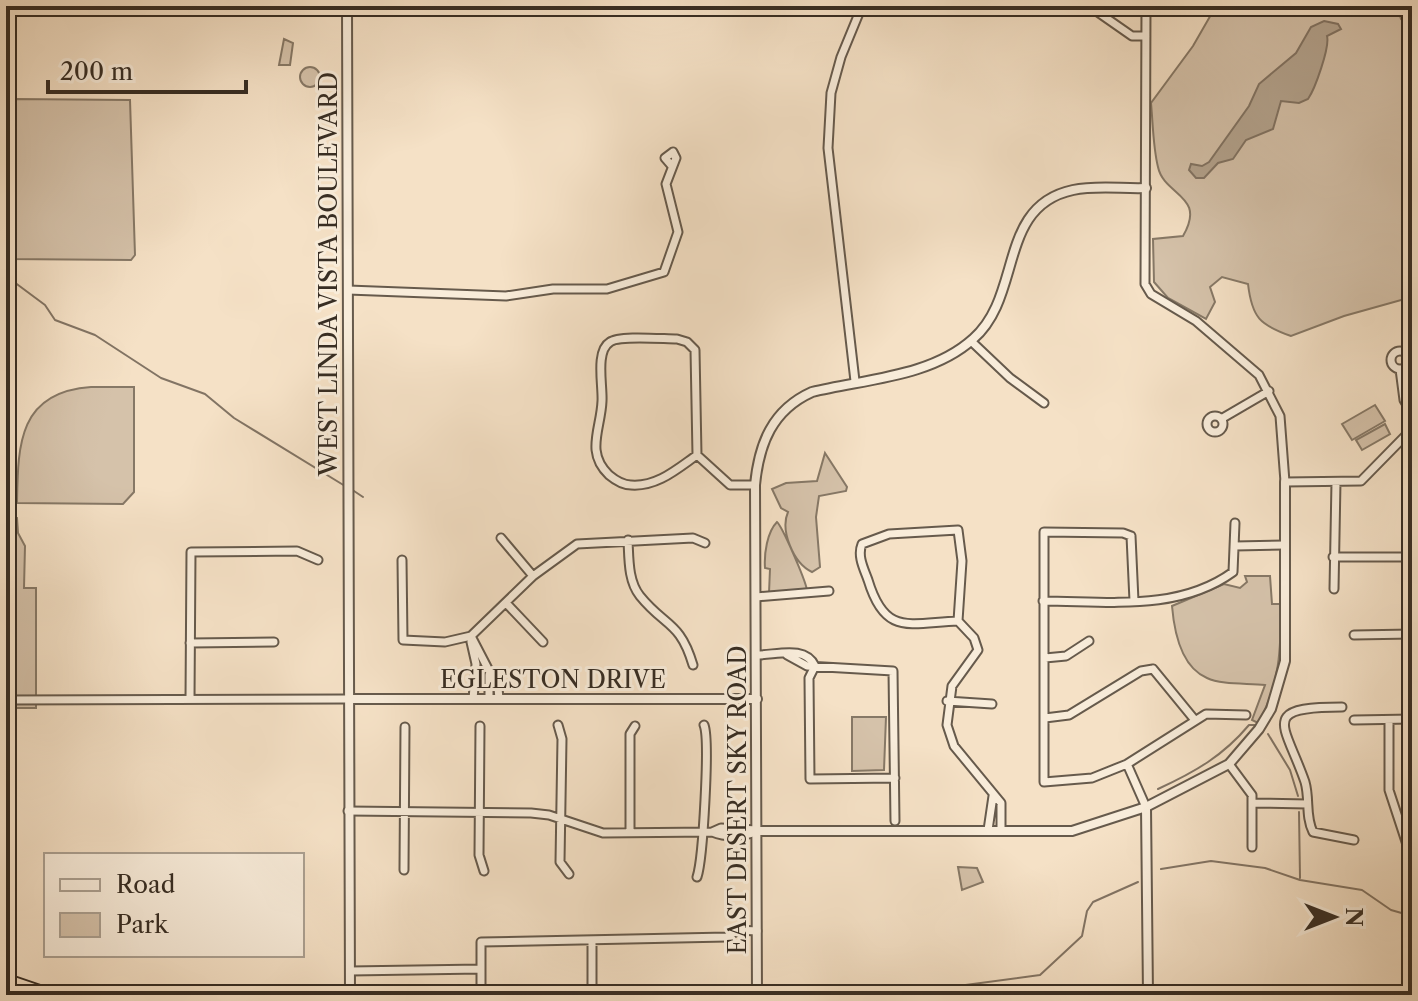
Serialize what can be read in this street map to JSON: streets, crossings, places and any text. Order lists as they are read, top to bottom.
{
  "streets": {
    "street": ["WEST LINDA VISTA BOULEVARD", "EGLESTON DRIVE", "EAST DESERT SKY ROAD"]
  },
  "crossings": [
    ["WEST LINDA VISTA BOULEVARD", "EGLESTON DRIVE"],
    ["EGLESTON DRIVE", "EAST DESERT SKY ROAD"]
  ],
  "legend": ["Road", "Park"],
  "scale_bar": "200 m",
  "north": "right"
}
